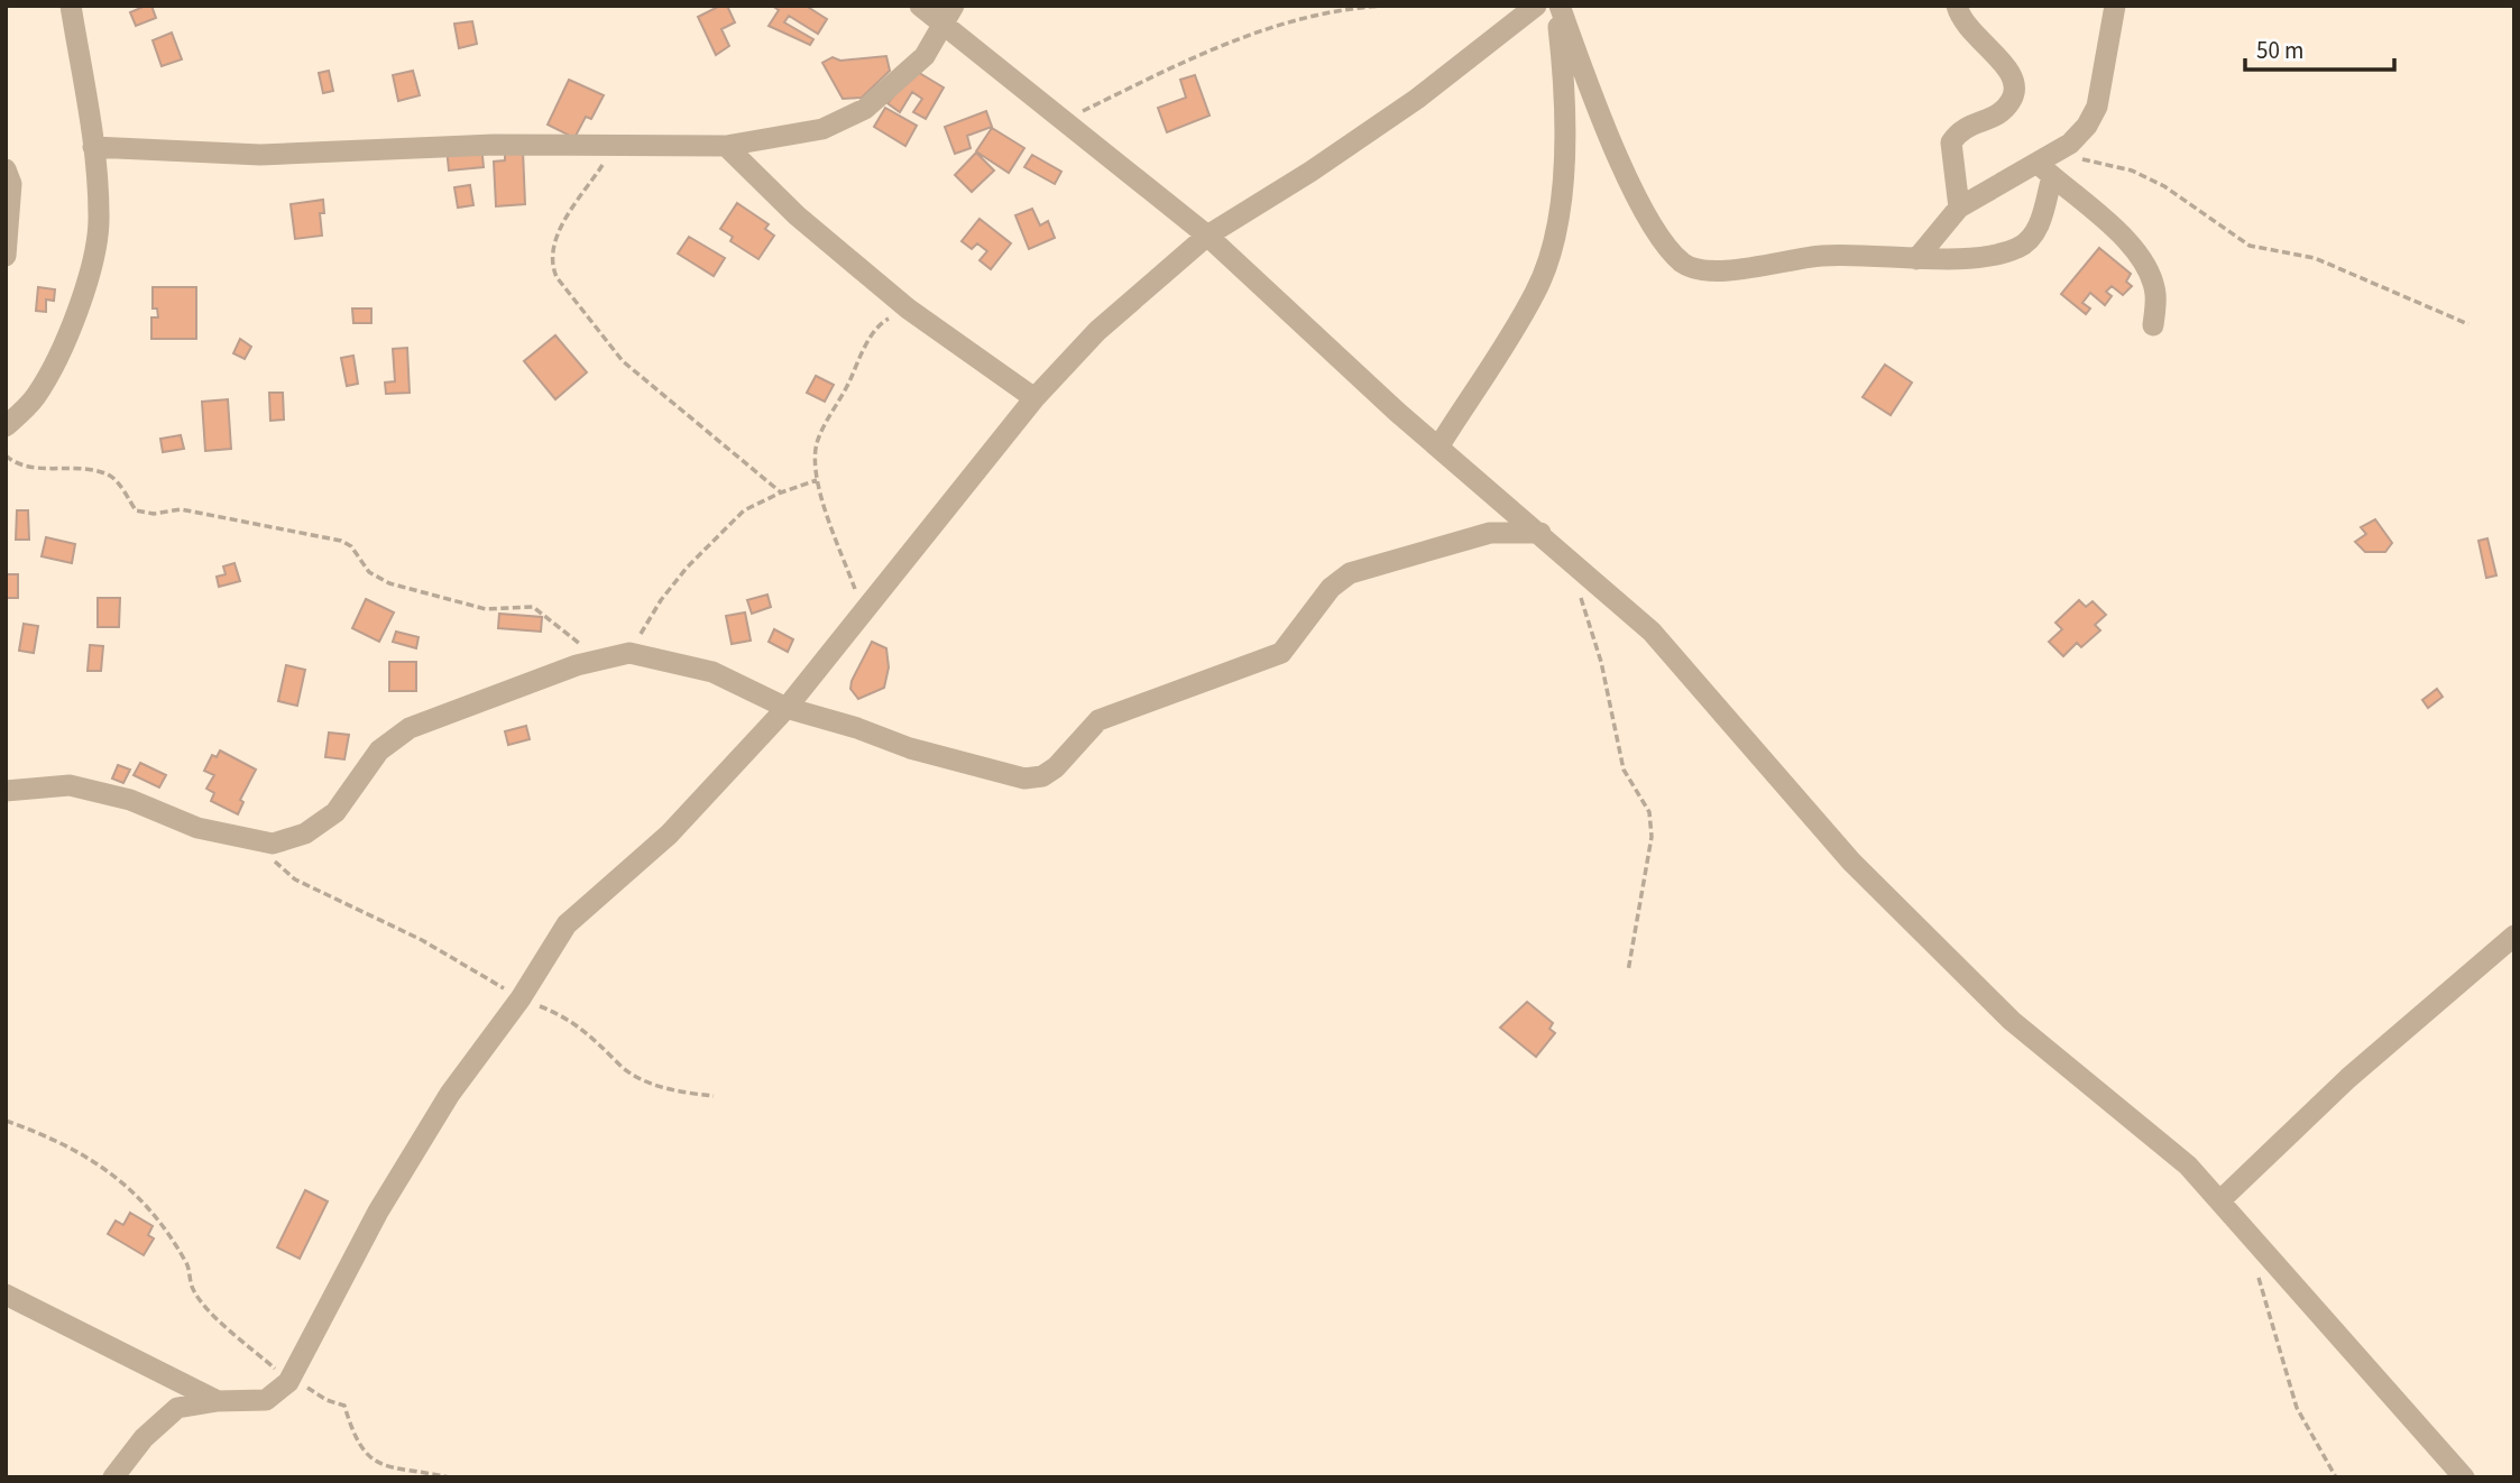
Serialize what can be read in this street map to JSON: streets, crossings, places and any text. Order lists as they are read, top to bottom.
{
  "scale_bar": "50 m"
}
